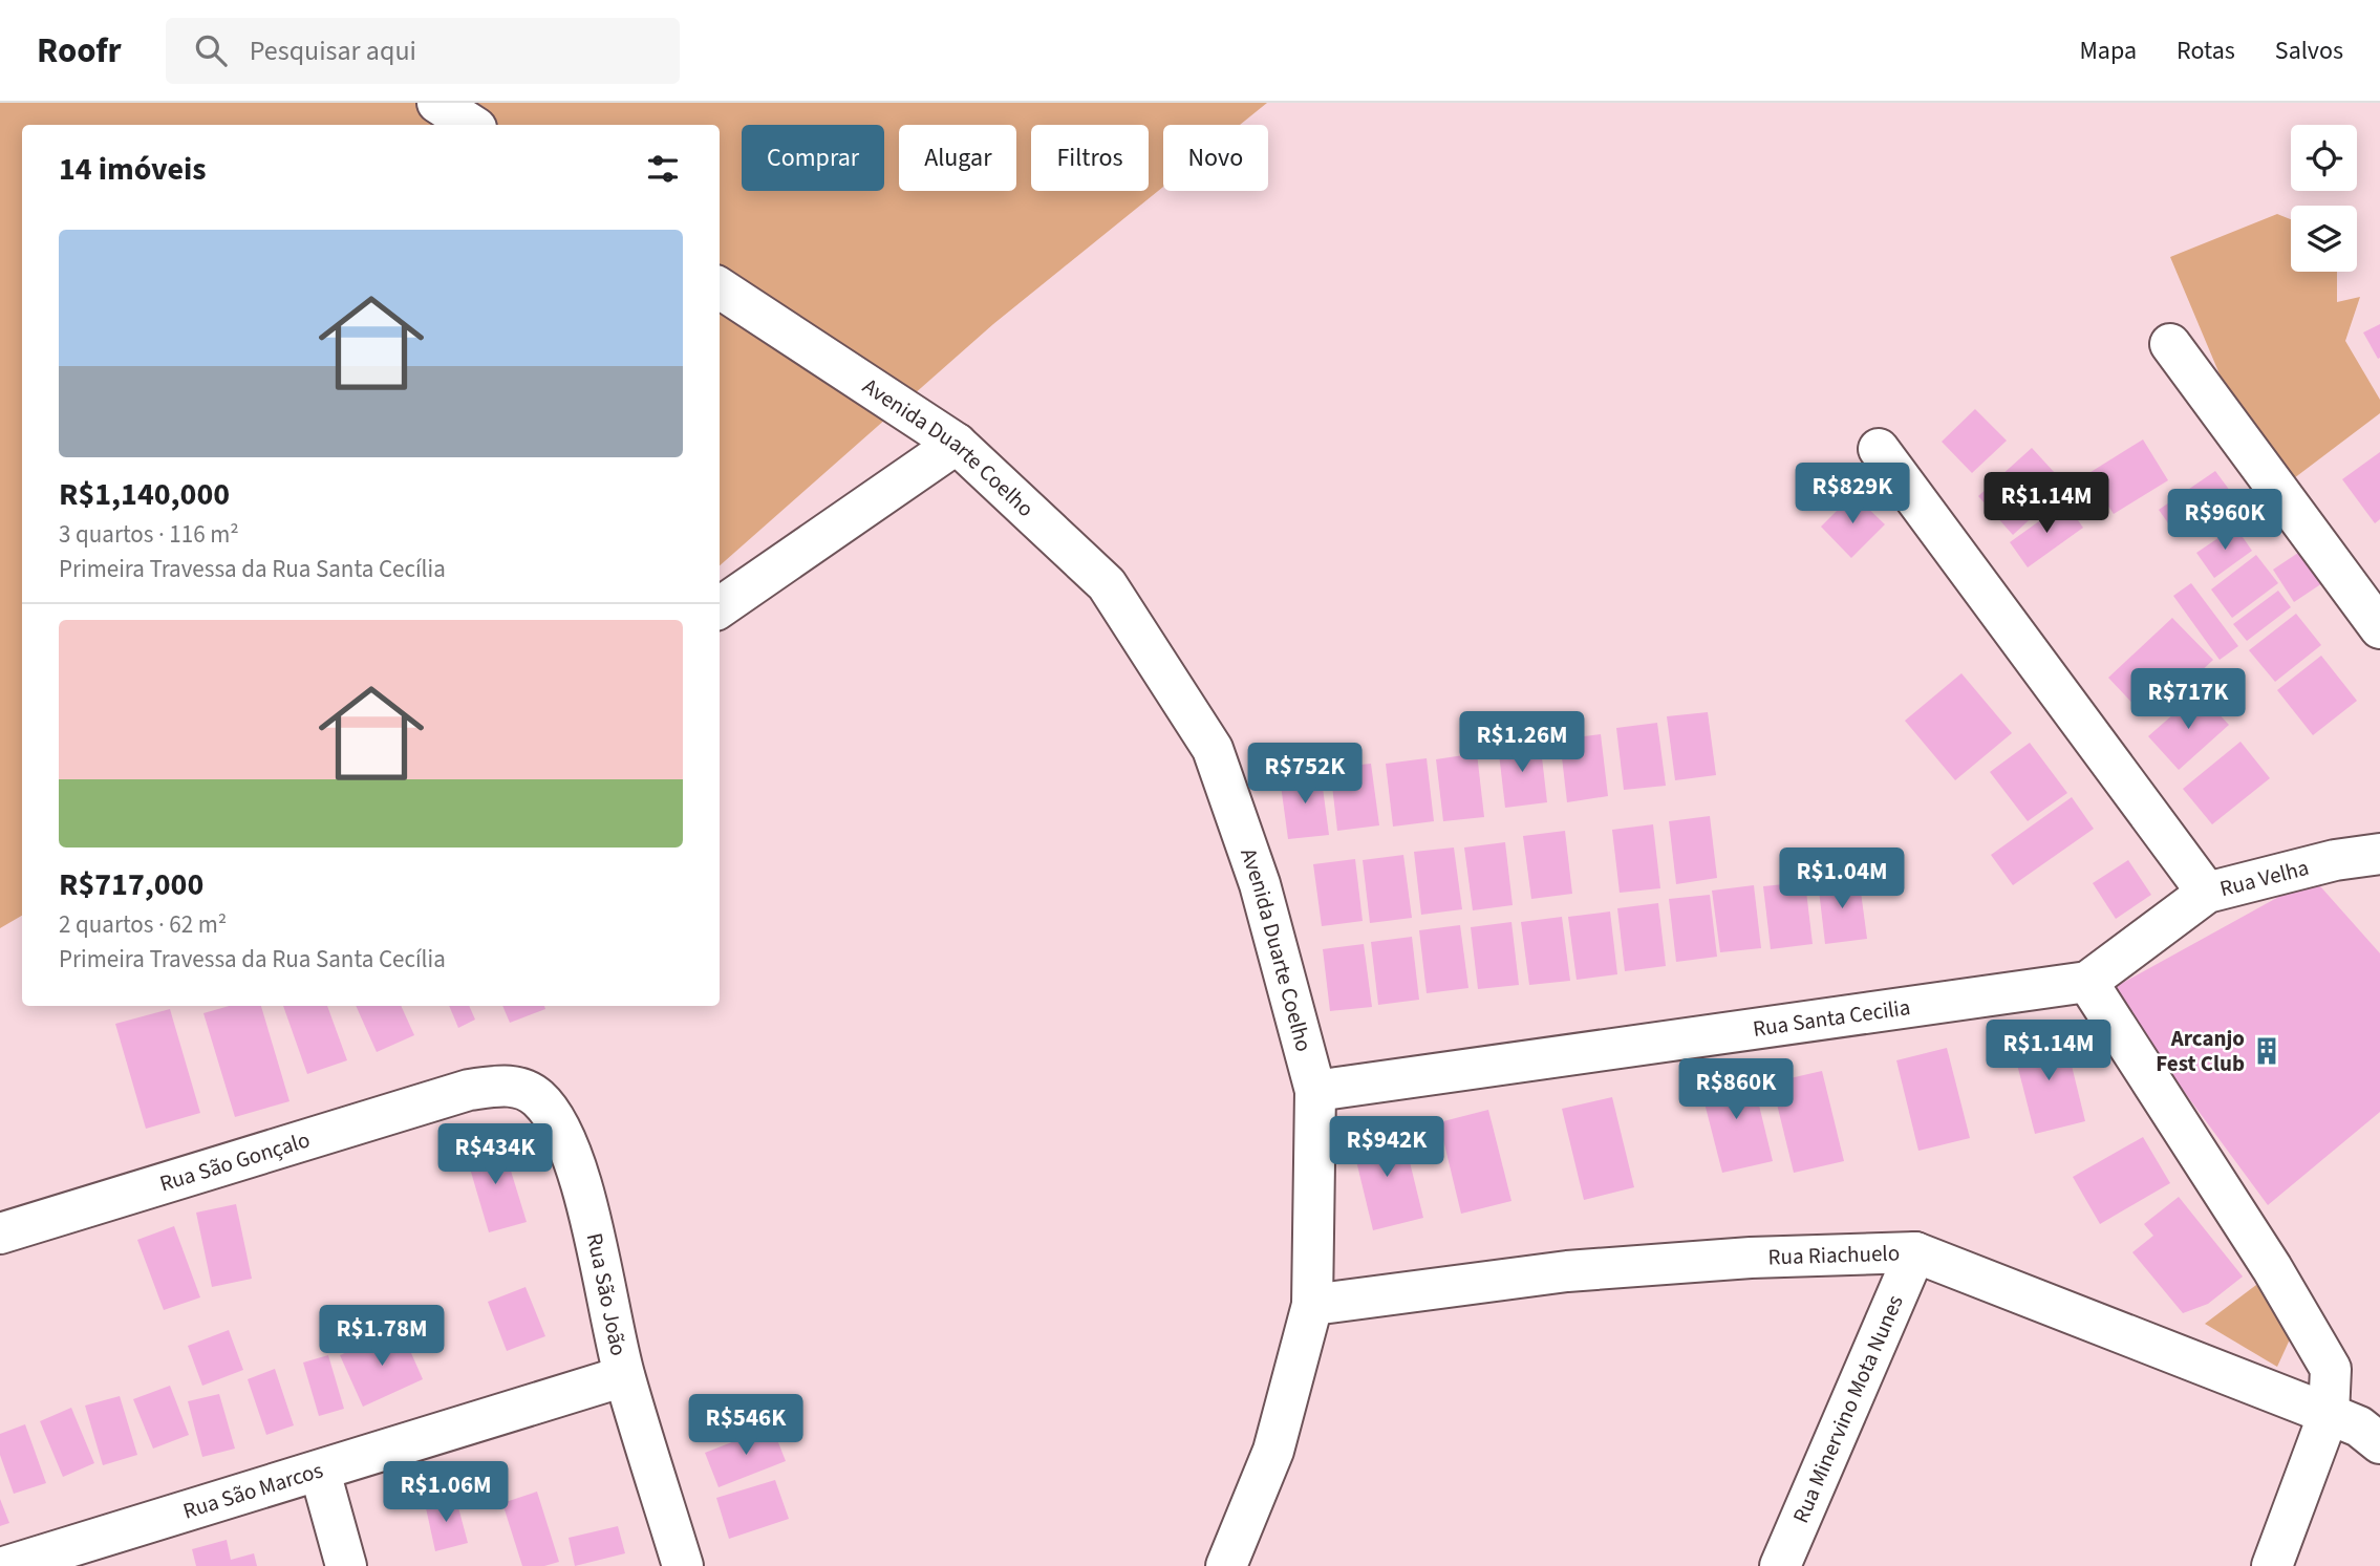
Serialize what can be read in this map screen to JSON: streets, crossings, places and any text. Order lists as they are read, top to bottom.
{
  "streets": {
    "street": [
      "Avenida Duarte Coelho",
      "Rua Velha",
      "Rua Santa Cecilia",
      "Rua São Gonçalo",
      "Rua Riachuelo",
      "Rua São João",
      "Rua Minervino Mota Nunes",
      "Rua São Marcos"
    ]
  },
  "crossings": [
    ["Avenida Duarte Coelho", "Rua Santa Cecilia"],
    ["Avenida Duarte Coelho", "Rua Riachuelo"],
    ["Rua Velha", "Rua Santa Cecilia"],
    ["Rua São Gonçalo", "Rua São João"],
    ["Rua Riachuelo", "Rua Minervino Mota Nunes"],
    ["Rua São João", "Rua São Marcos"]
  ],
  "places": {
    "building": ["Arcanjo Fest Club"]
  },
  "page": {
    "header": "Roofr",
    "search": "Pesquisar aqui",
    "nav": ["Mapa", "Rotas", "Salvos"],
    "chip": [
      "Comprar",
      "Alugar",
      "Filtros",
      "Novo"
    ],
    "heading": "14 imóveis",
    "list": [
      {
        "name": "R$1,140,000",
        "note": "3 quartos · 116 m² · Primeira Travessa da Rua Santa Cecília"
      },
      {
        "name": "R$717,000",
        "note": "2 quartos · 62 m² · Primeira Travessa da Rua Santa Cecília"
      }
    ],
    "price": [
      "R$829K",
      "R$1.14M",
      "R$960K",
      "R$717K",
      "R$1.26M",
      "R$752K",
      "R$1.04M",
      "R$1.14M",
      "R$860K",
      "R$942K",
      "R$434K",
      "R$1.78M",
      "R$546K",
      "R$1.06M"
    ]
  }
}
